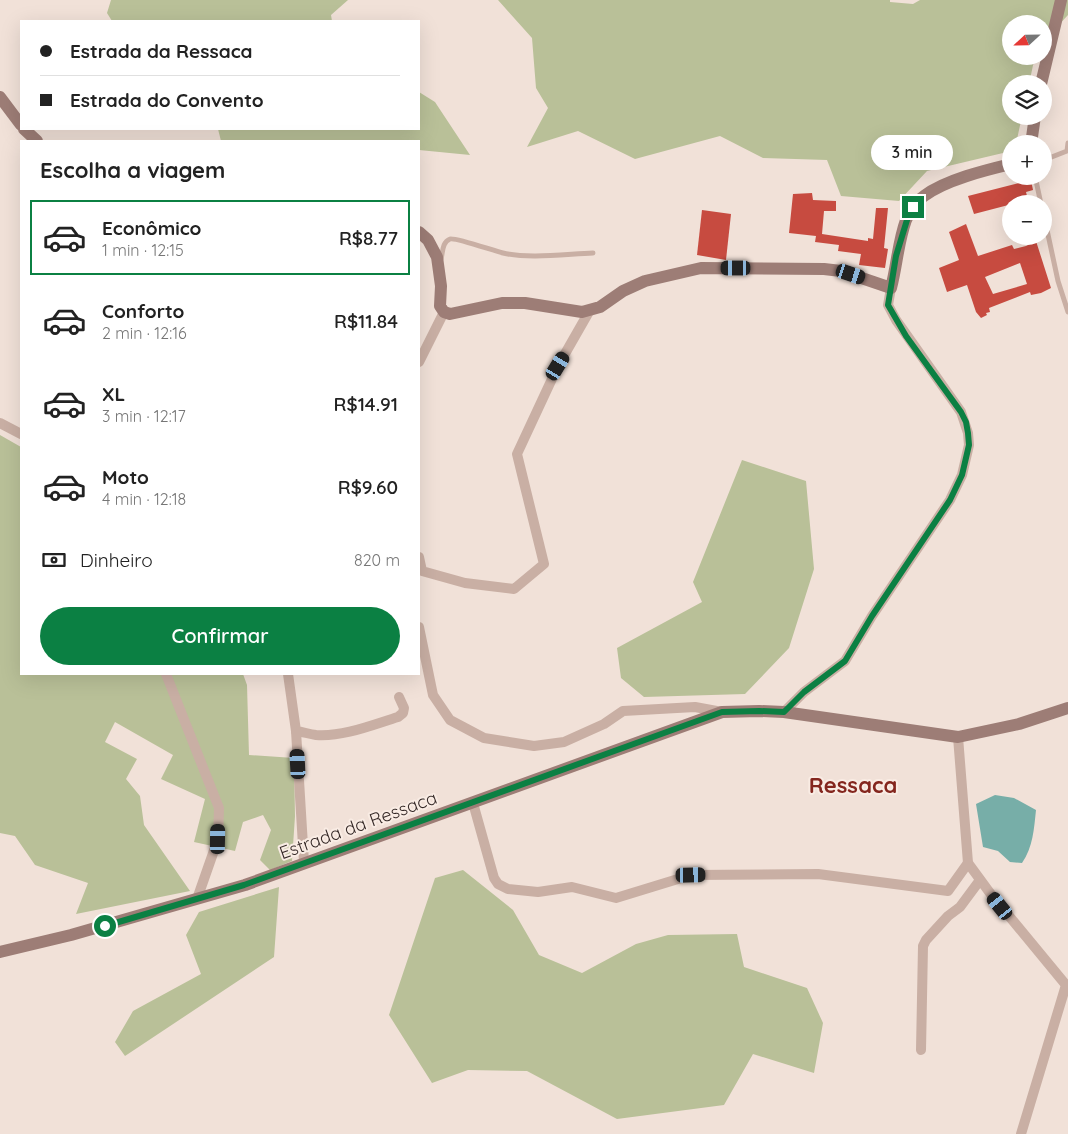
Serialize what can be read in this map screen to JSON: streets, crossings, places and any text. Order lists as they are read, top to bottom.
{
  "streets": {
    "street": ["Estrada da Ressaca"]
  },
  "districts": ["Ressaca"],
  "north": "left",
  "page": {
    "map_buttons": ["+", "−"],
    "banner": ["Estrada da Ressaca", "Estrada do Convento"],
    "bubble": "3 min",
    "heading": "Escolha a viagem",
    "list": [
      {
        "name": "Econômico",
        "note": "1 min · 12:15",
        "value": "R$8.77"
      },
      {
        "name": "Conforto",
        "note": "2 min · 12:16",
        "value": "R$11.84"
      },
      {
        "name": "XL",
        "note": "3 min · 12:17",
        "value": "R$14.91"
      },
      {
        "name": "Moto",
        "note": "4 min · 12:18",
        "value": "R$9.60"
      }
    ],
    "pay": ["Dinheiro", "820 m"],
    "buttons": "Confirmar"
  }
}
